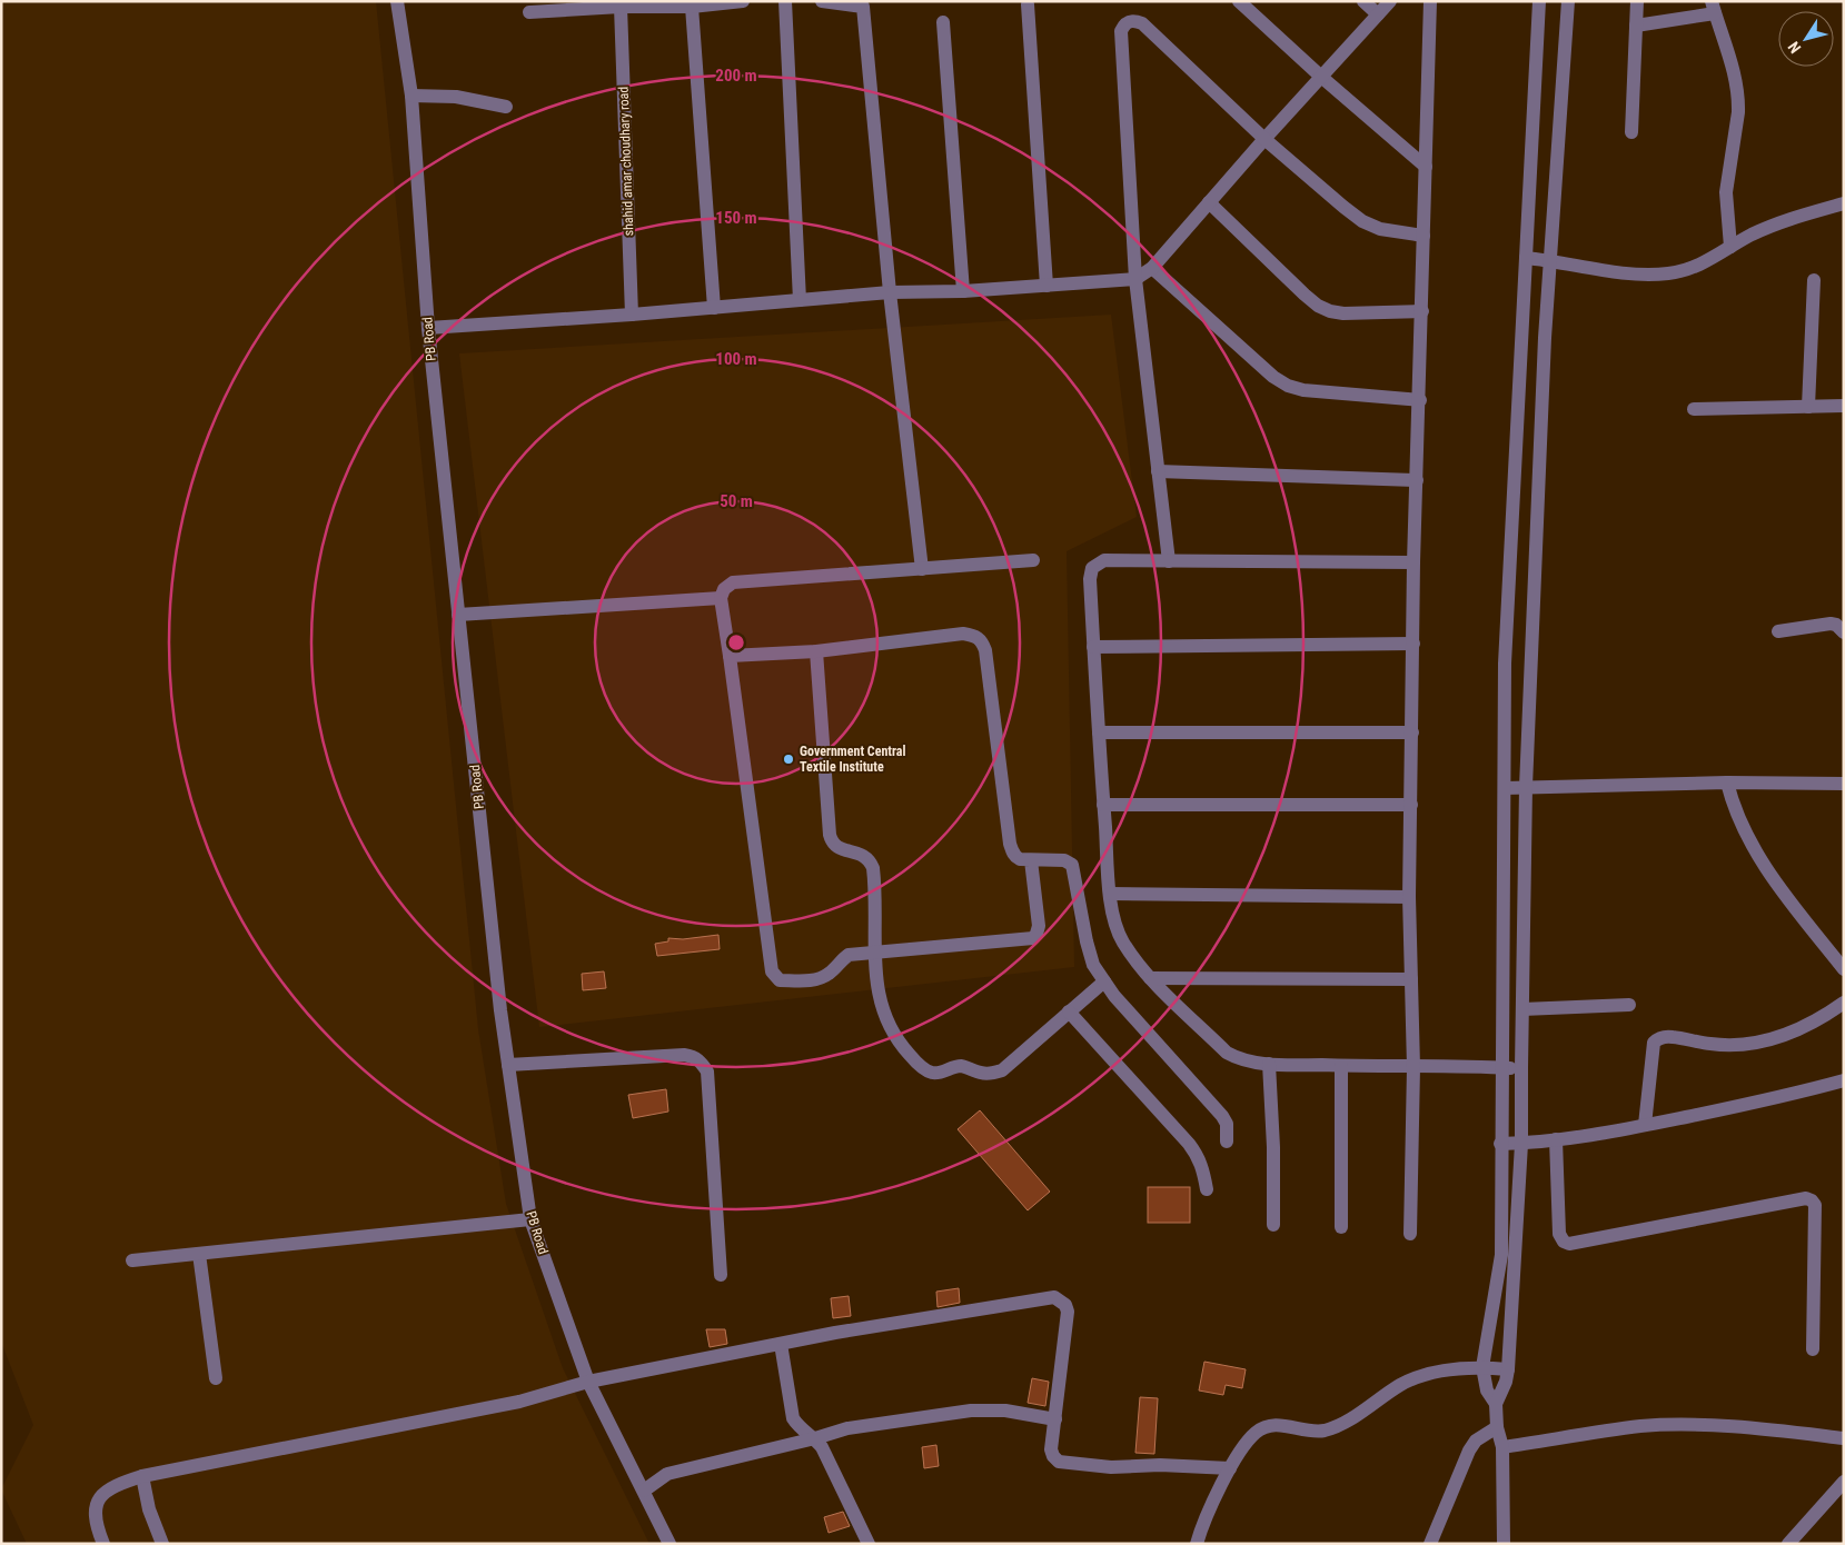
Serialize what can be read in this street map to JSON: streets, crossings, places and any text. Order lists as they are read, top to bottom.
{
  "streets": {
    "street": ["shahid amar choudhary road", "PB Road"]
  },
  "places": ["Government Central Textile Institute"],
  "north": "bottom left",
  "rings": [
    "200 m",
    "150 m",
    "100 m",
    "50 m"
  ]
}
